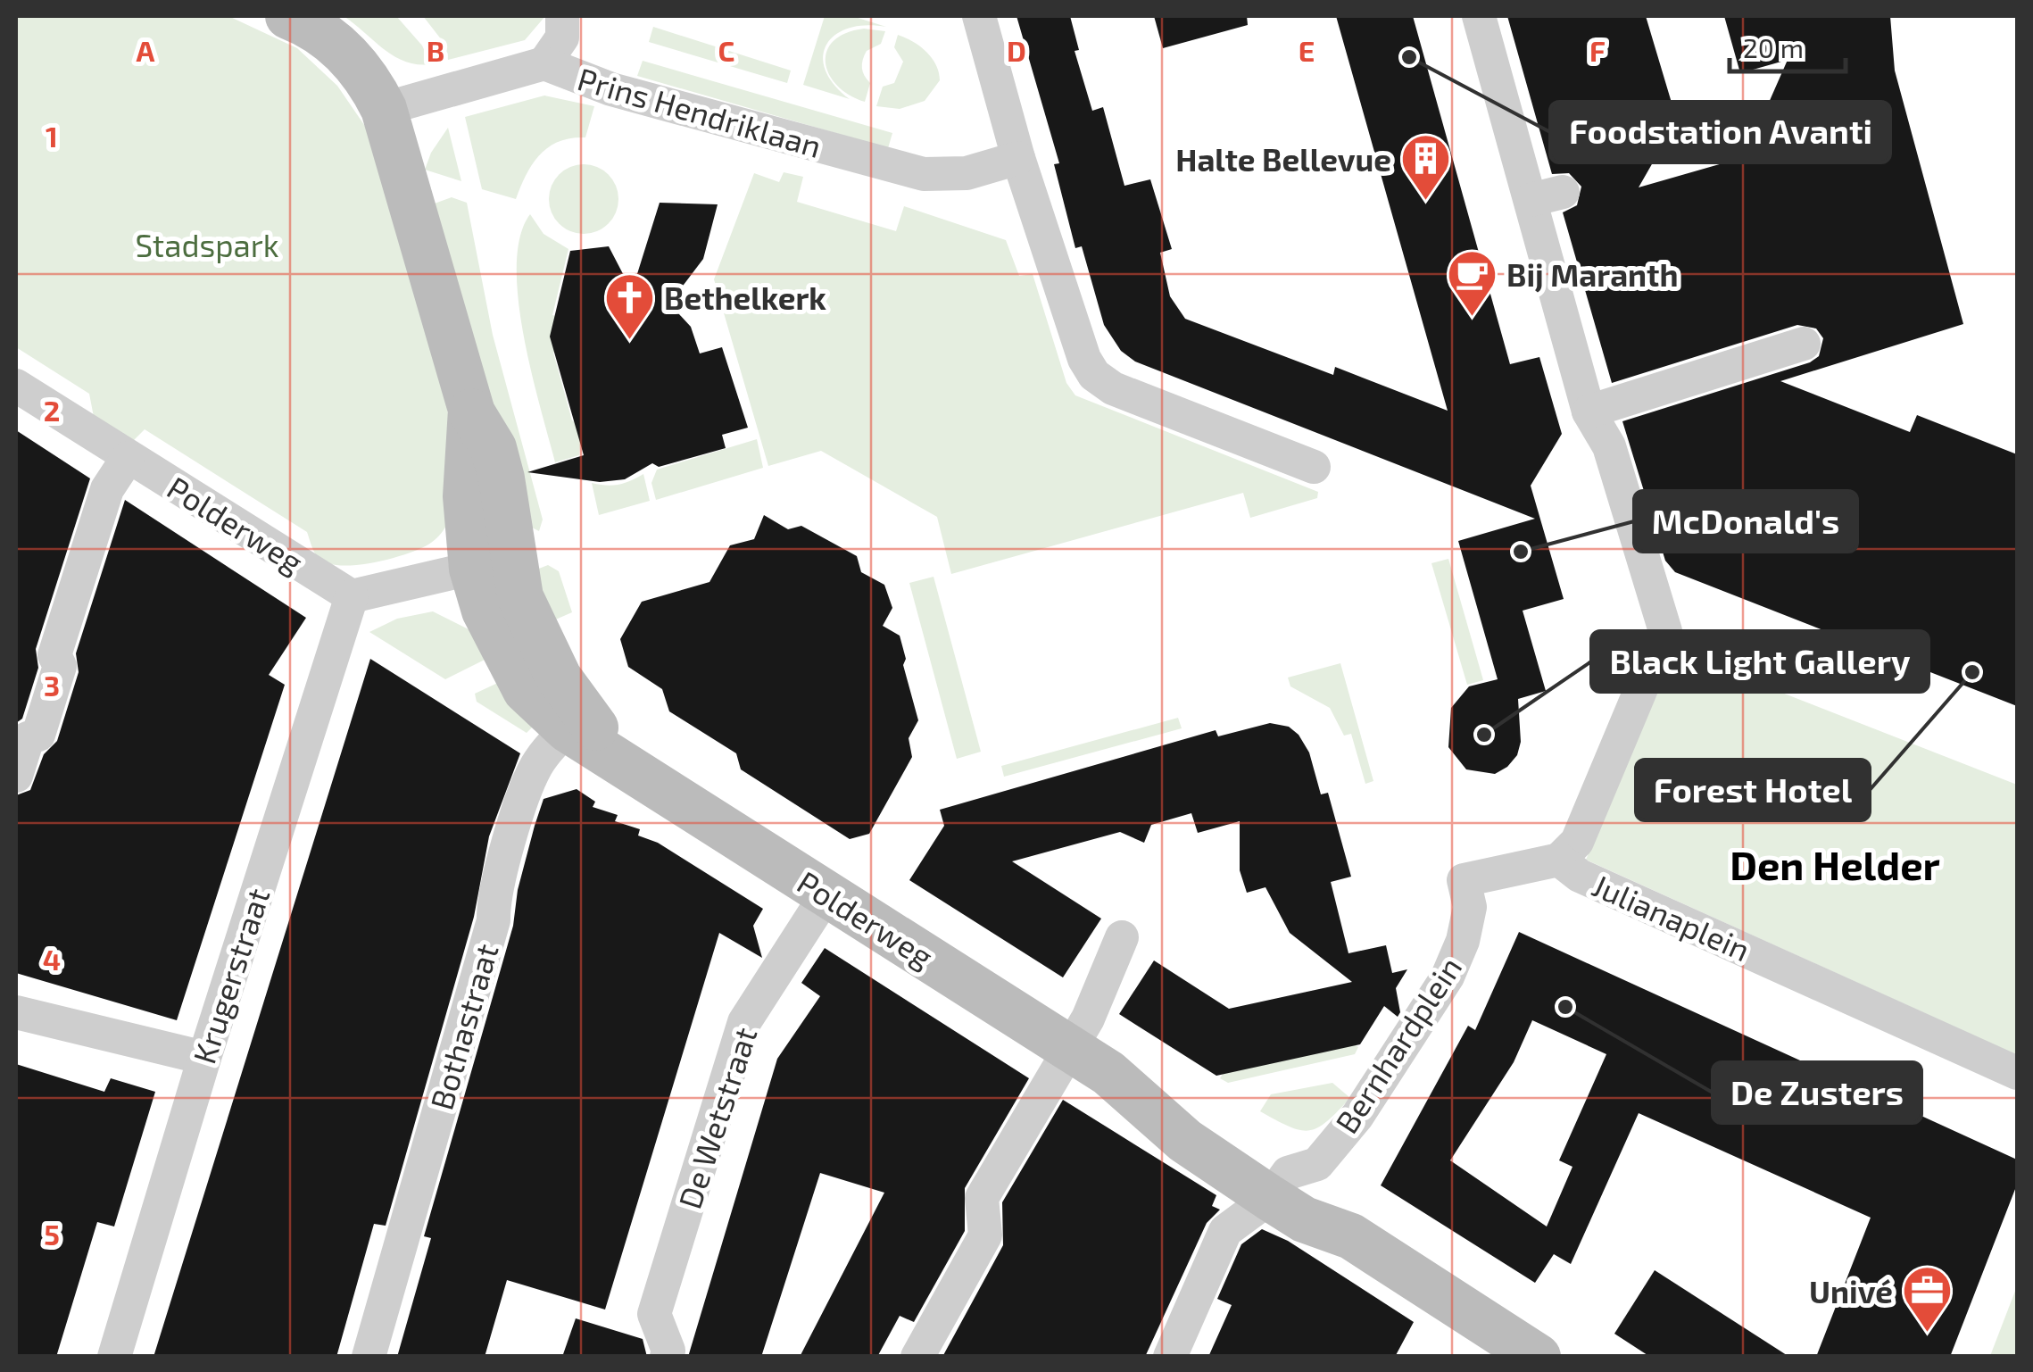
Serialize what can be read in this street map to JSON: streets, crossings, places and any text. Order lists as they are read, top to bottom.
{
  "streets": {
    "main road": ["Polderweg"],
    "street": [
      "Prins Hendriklaan",
      "Julianaplein",
      "Krugerstraat",
      "Bothastraat",
      "Bernhardplein",
      "De Wetstraat"
    ]
  },
  "crossings": [
    ["Polderweg", "Krugerstraat"],
    ["Polderweg", "Bothastraat"],
    ["Polderweg", "Bernhardplein"],
    ["Polderweg", "De Wetstraat"],
    ["Julianaplein", "Bernhardplein"]
  ],
  "districts": ["Den Helder"],
  "parks": ["Stadspark"],
  "places": {
    "other": [
      "Foodstation Avanti",
      "McDonald's",
      "Forest Hotel",
      "Black Light Gallery",
      "De Zusters"
    ],
    "building": ["Halte Bellevue"],
    "cafe": ["Bij Maranth"],
    "church": ["Bethelkerk"],
    "office": ["Univé"]
  },
  "scale_bar": "20 m",
  "grid": {
    "columns": [
      "A",
      "B",
      "C",
      "D",
      "E",
      "F"
    ],
    "rows": [
      "1",
      "2",
      "3",
      "4",
      "5"
    ]
  }
}
